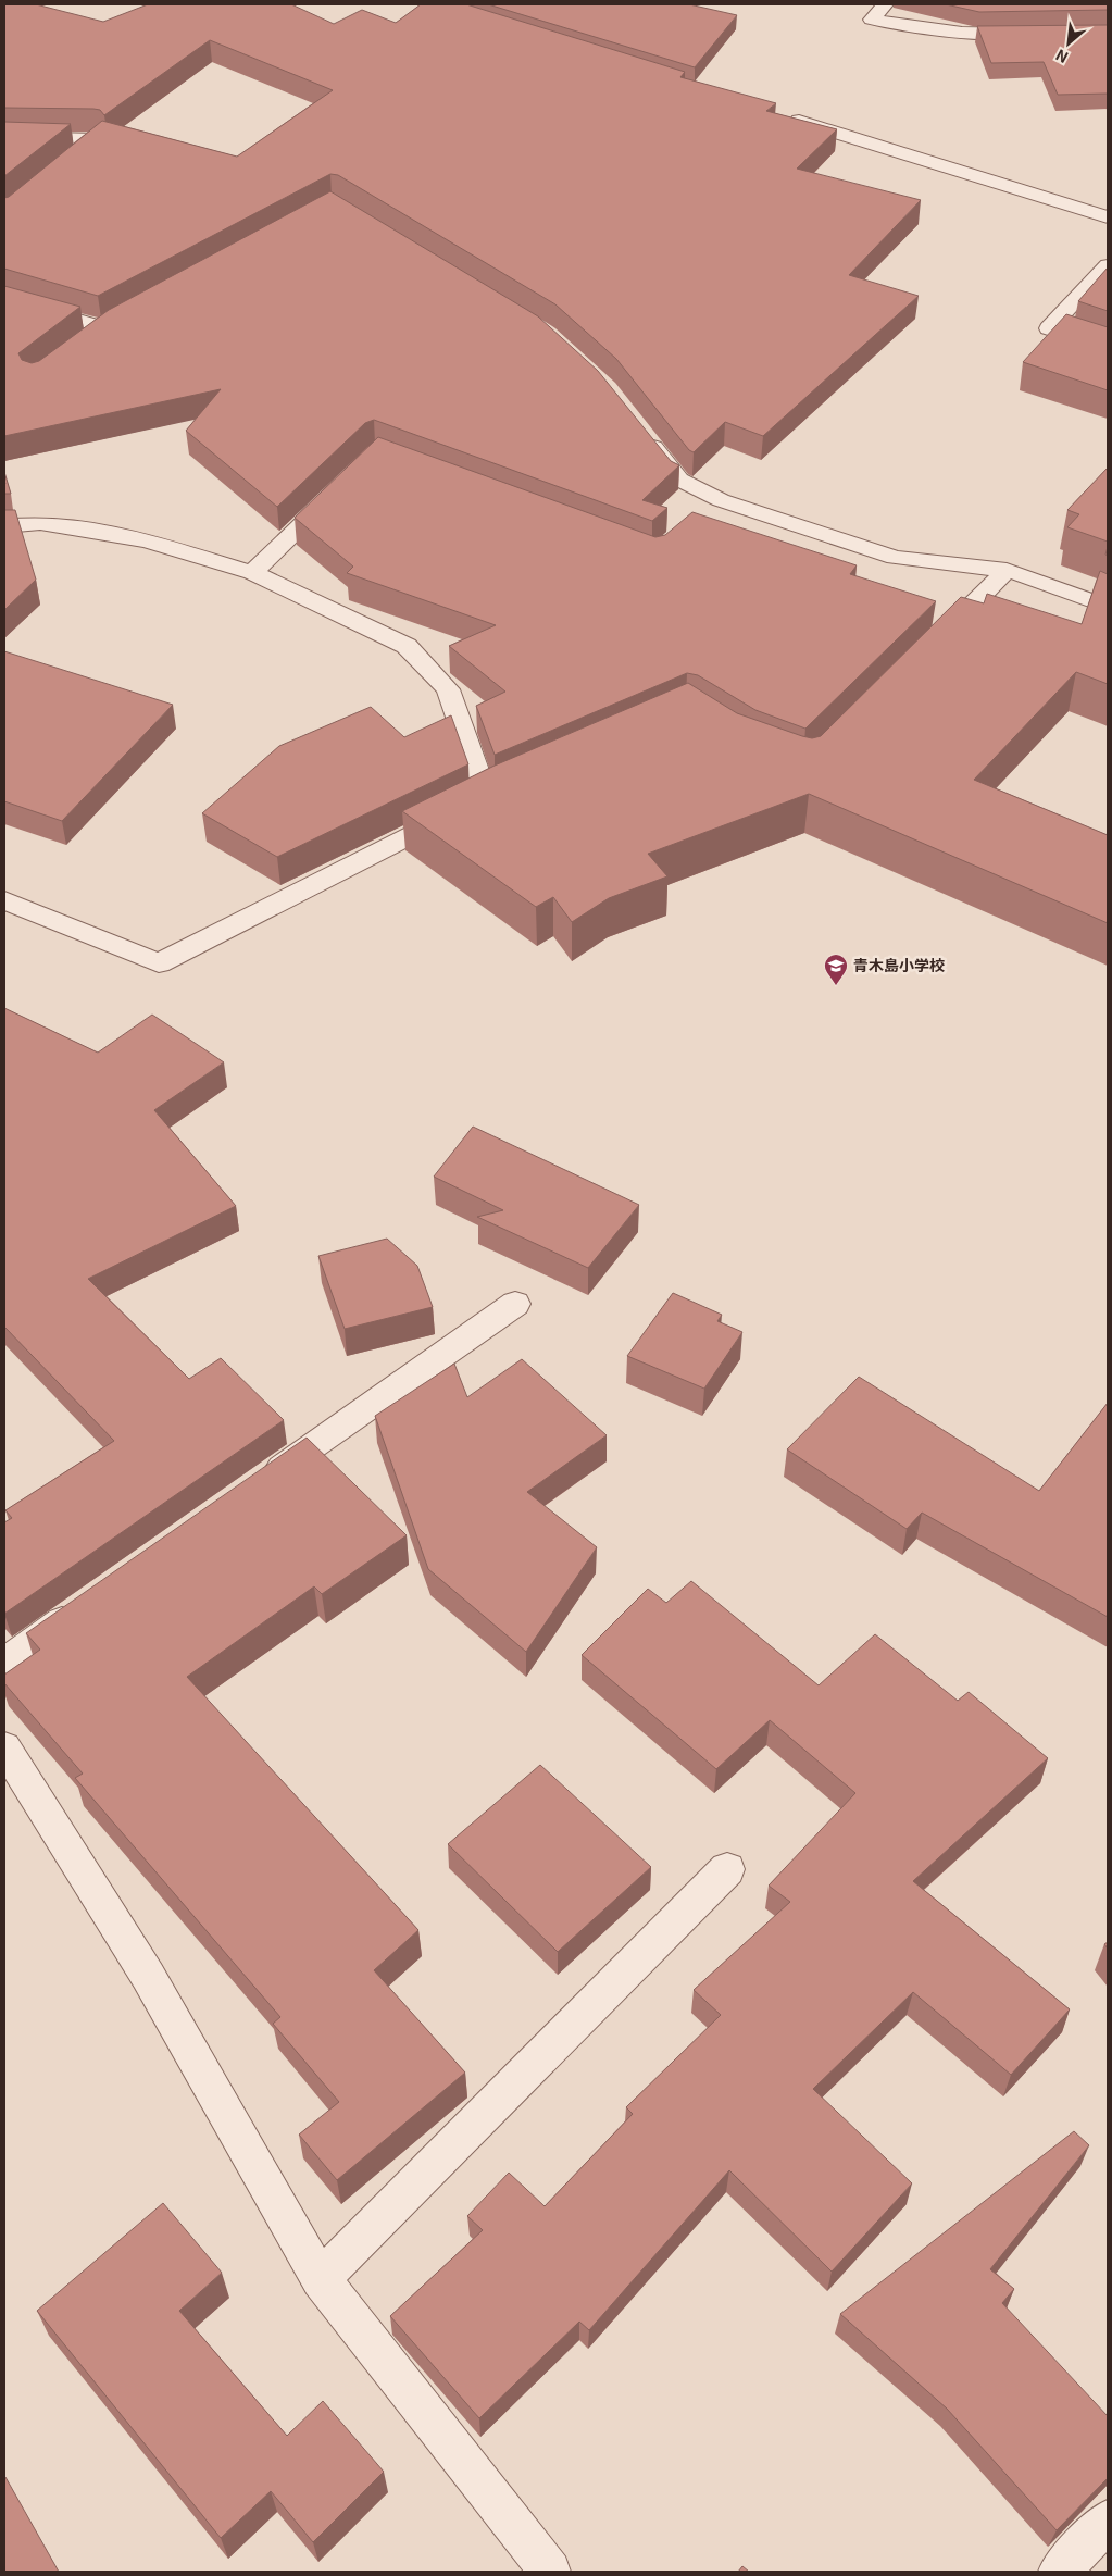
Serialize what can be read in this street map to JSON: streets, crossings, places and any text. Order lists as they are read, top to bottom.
{
  "places": {
    "school or university": ["青木島小学校"]
  },
  "north": "bottom left"
}
